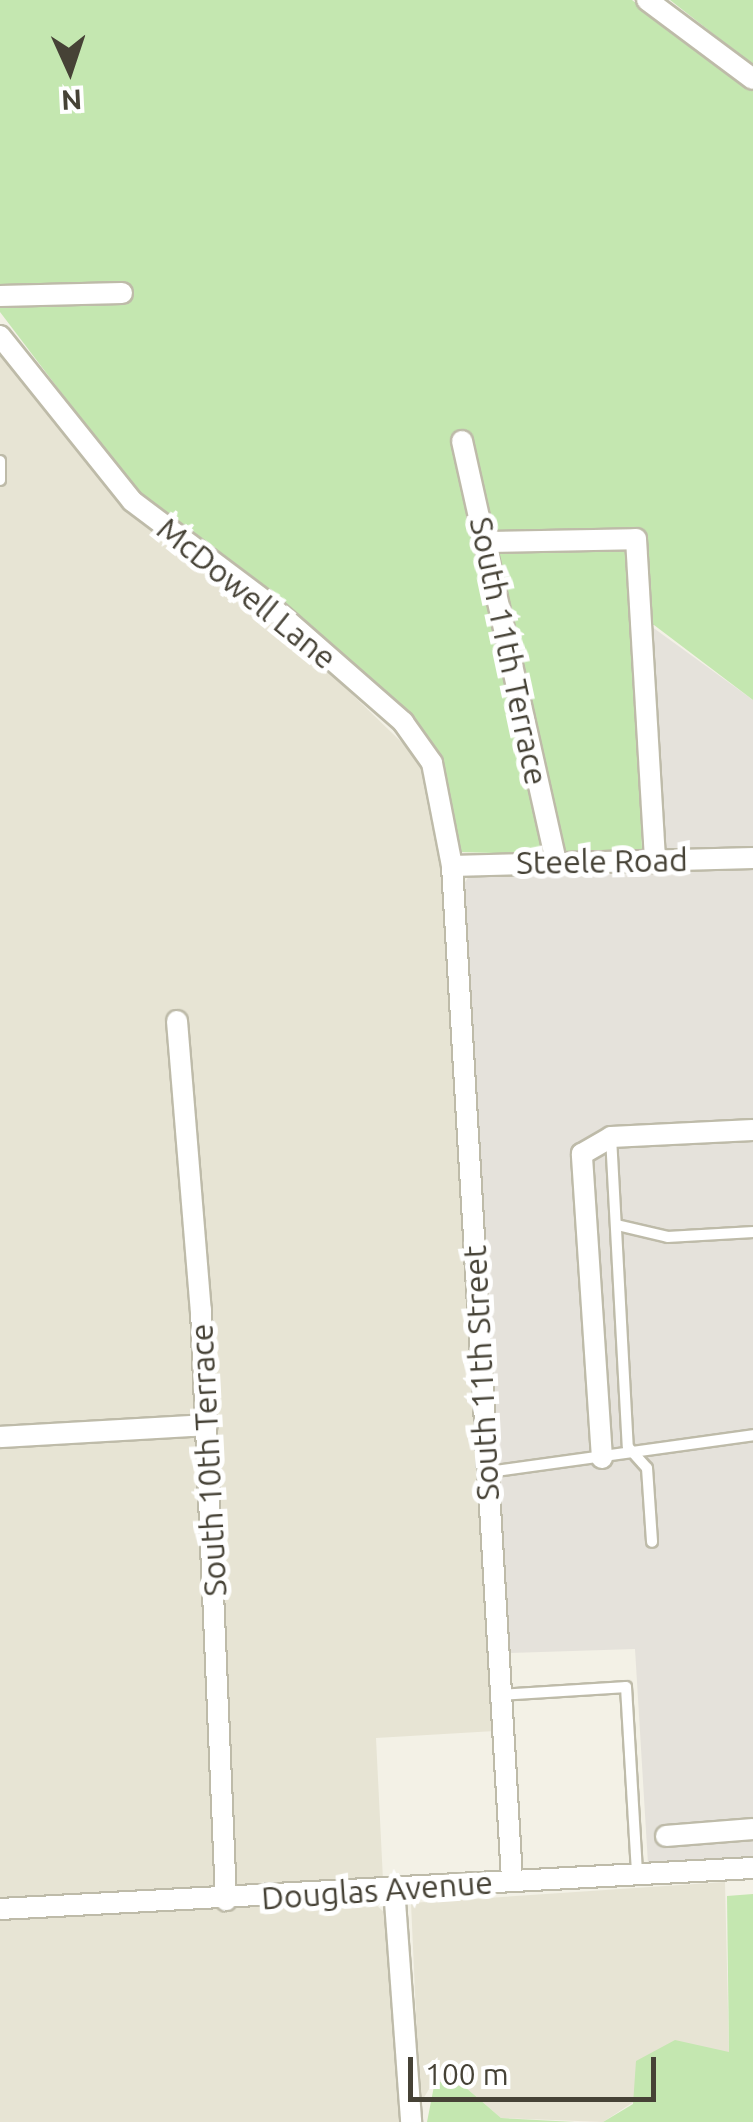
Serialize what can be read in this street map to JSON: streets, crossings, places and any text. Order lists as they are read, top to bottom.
{
  "streets": {
    "street": [
      "McDowell Lane",
      "South 11th Terrace",
      "Steele Road",
      "South 11th Street",
      "South 10th Terrace",
      "Douglas Avenue"
    ]
  },
  "crossings": [
    ["McDowell Lane", "Steele Road"],
    ["McDowell Lane", "South 11th Street"],
    ["South 11th Terrace", "Steele Road"],
    ["Steele Road", "South 11th Street"],
    ["South 11th Street", "Douglas Avenue"],
    ["South 10th Terrace", "Douglas Avenue"]
  ],
  "scale_bar": "100 m",
  "north": "bottom"
}
